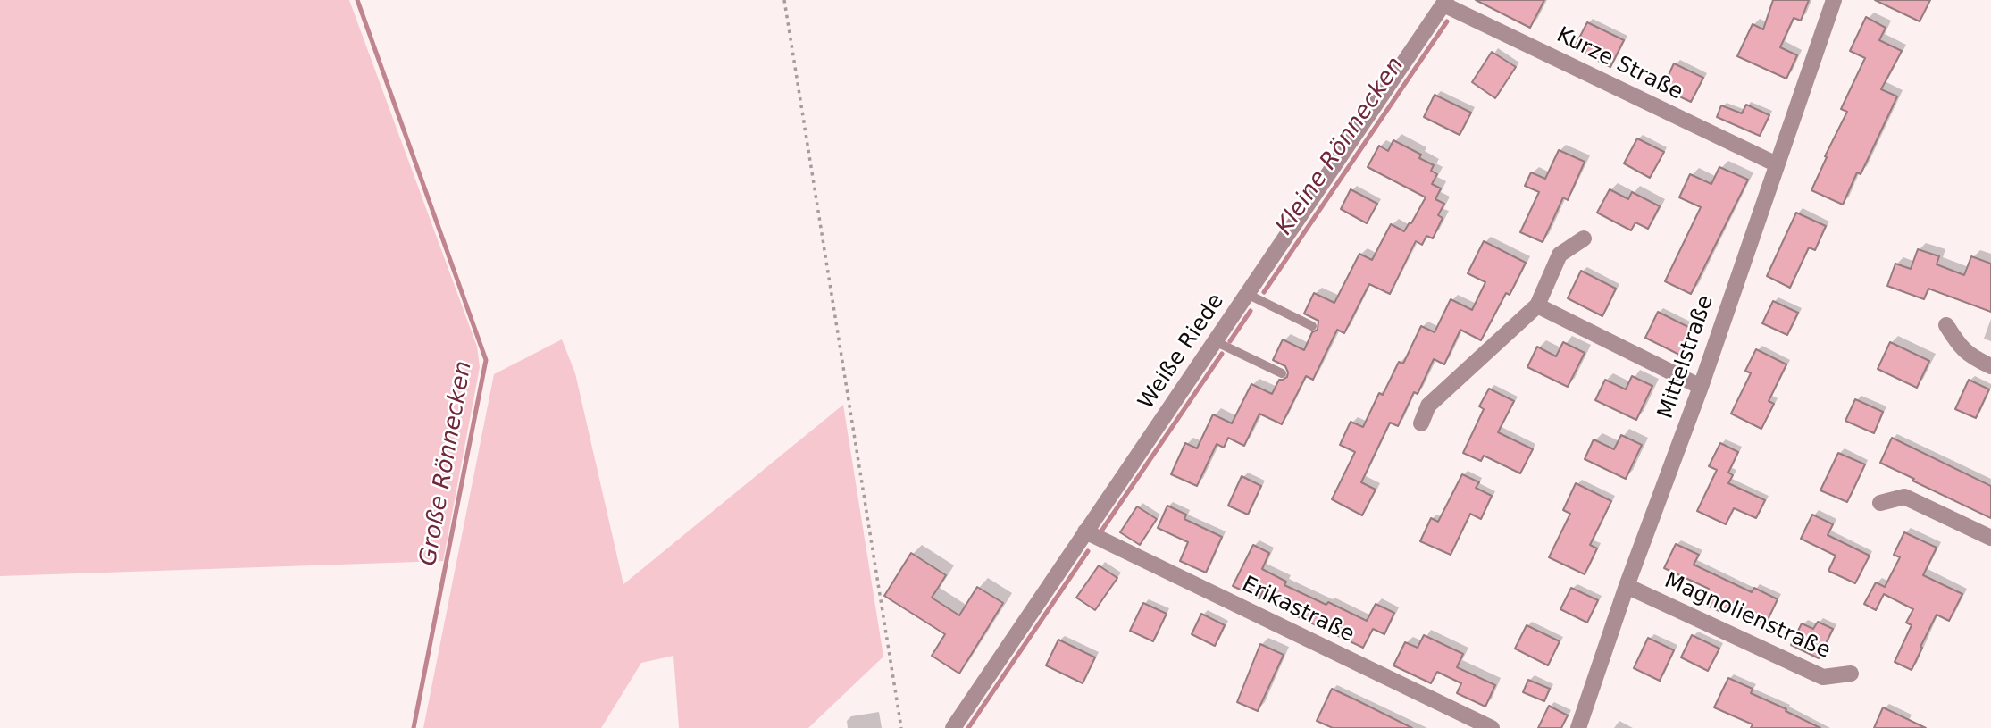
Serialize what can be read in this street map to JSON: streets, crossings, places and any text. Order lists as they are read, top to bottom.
{
  "streets": {
    "street": [
      "Kurze Straße",
      "Weiße Riede",
      "Mittelstraße",
      "Erikastraße",
      "Magnolienstraße"
    ]
  },
  "crossings": [
    ["Kurze Straße", "Weiße Riede"],
    ["Kurze Straße", "Mittelstraße"],
    ["Weiße Riede", "Erikastraße"],
    ["Mittelstraße", "Magnolienstraße"]
  ],
  "water": ["Kleine Rönnecken", "Große Rönnecken"]
}
